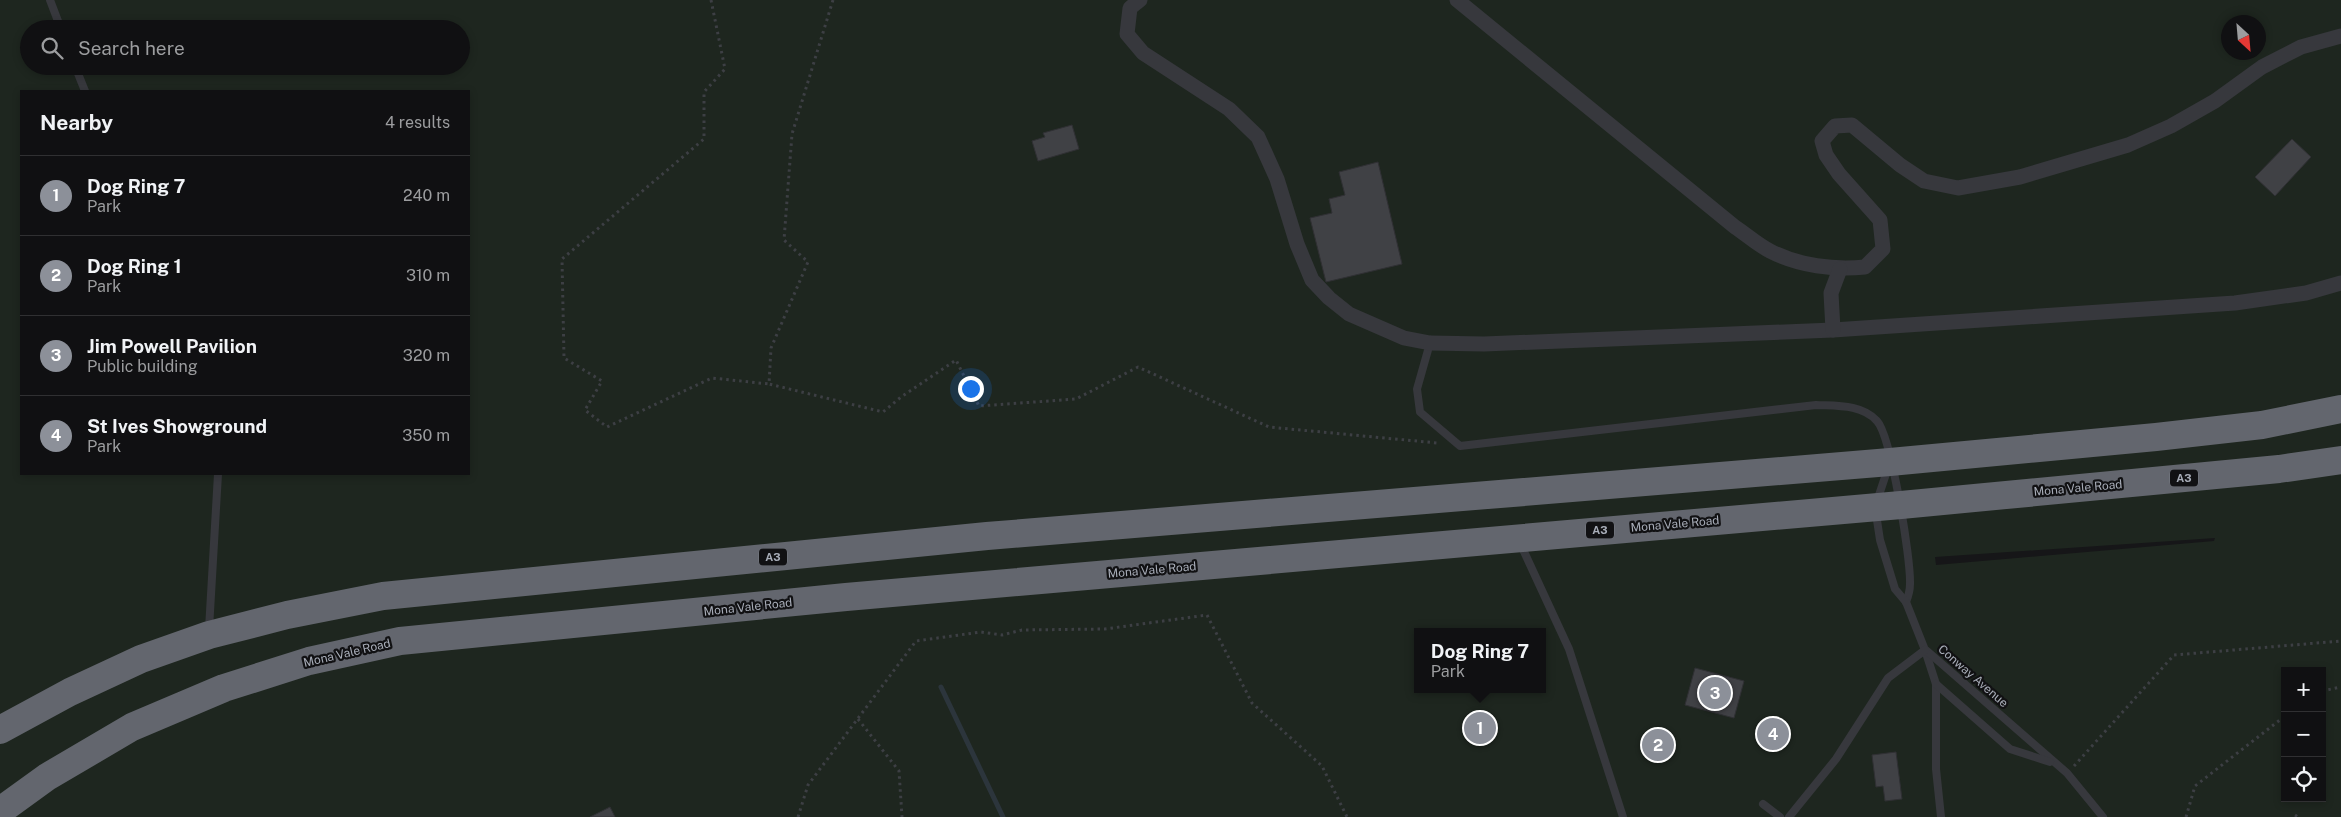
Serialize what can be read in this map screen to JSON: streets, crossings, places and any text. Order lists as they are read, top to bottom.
{
  "streets": {
    "highway": ["A3", "Mona Vale Road"],
    "lane": ["Conway Avenue"]
  },
  "north": "bottom right",
  "page": {
    "search": "Search here",
    "heading": ["Nearby", "4 results"],
    "list": [
      {
        "mark": "1",
        "name": "Dog Ring 7",
        "note": "Park",
        "value": "240 m"
      },
      {
        "mark": "2",
        "name": "Dog Ring 1",
        "note": "Park",
        "value": "310 m"
      },
      {
        "mark": "3",
        "name": "Jim Powell Pavilion",
        "note": "Public building",
        "value": "320 m"
      },
      {
        "mark": "4",
        "name": "St Ives Showground",
        "note": "Park",
        "value": "350 m"
      }
    ],
    "popup": ["Dog Ring 7", "Park"],
    "map_buttons": ["+", "−"],
    "pins": [
      "3",
      "1",
      "4",
      "2"
    ]
  }
}
